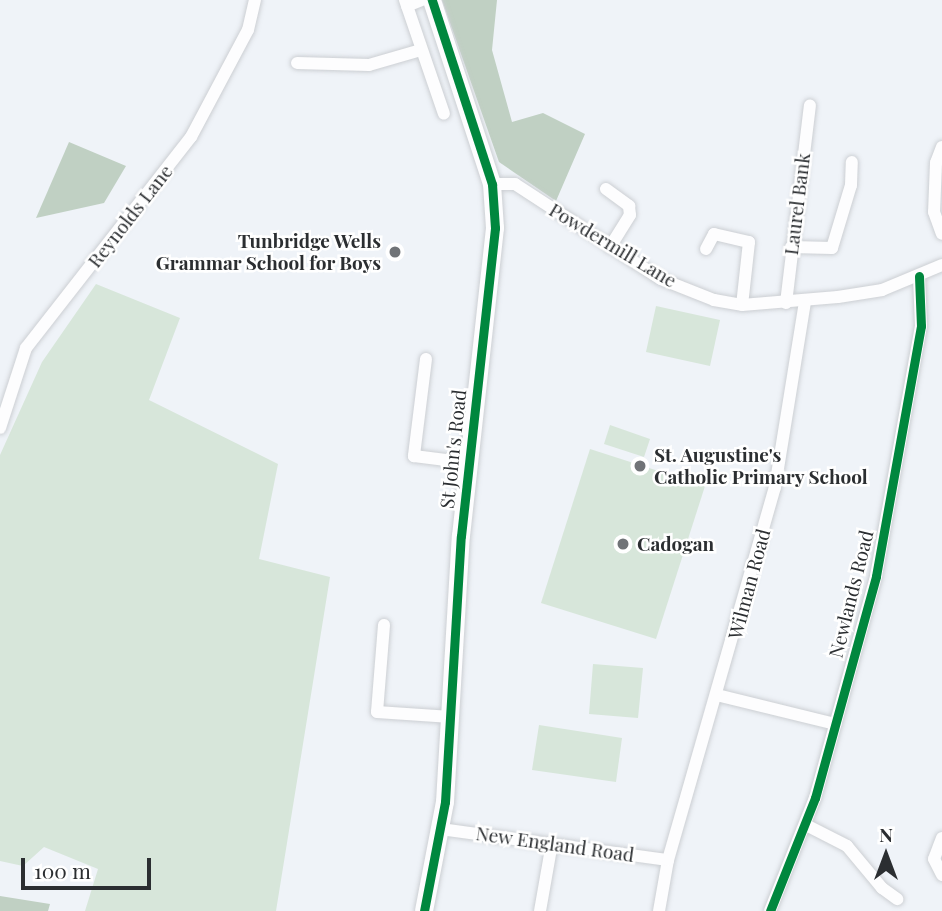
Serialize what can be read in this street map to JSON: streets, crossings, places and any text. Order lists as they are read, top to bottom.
{
  "streets": {
    "highway": ["St John's Road"],
    "street": [
      "Laurel Bank",
      "Reynolds Lane",
      "Powdermill Lane",
      "Wilman Road",
      "Newlands Road",
      "New England Road"
    ]
  },
  "crossings": [
    ["Laurel Bank", "Powdermill Lane"],
    ["Powdermill Lane", "St John's Road"],
    ["Powdermill Lane", "Wilman Road"],
    ["Powdermill Lane", "Newlands Road"],
    ["St John's Road", "New England Road"],
    ["Wilman Road", "New England Road"]
  ],
  "places": ["Tunbridge Wells Grammar School for Boys", "St. Augustine's Catholic Primary School", "Cadogan"],
  "scale_bar": "100 m",
  "north": "top"
}
